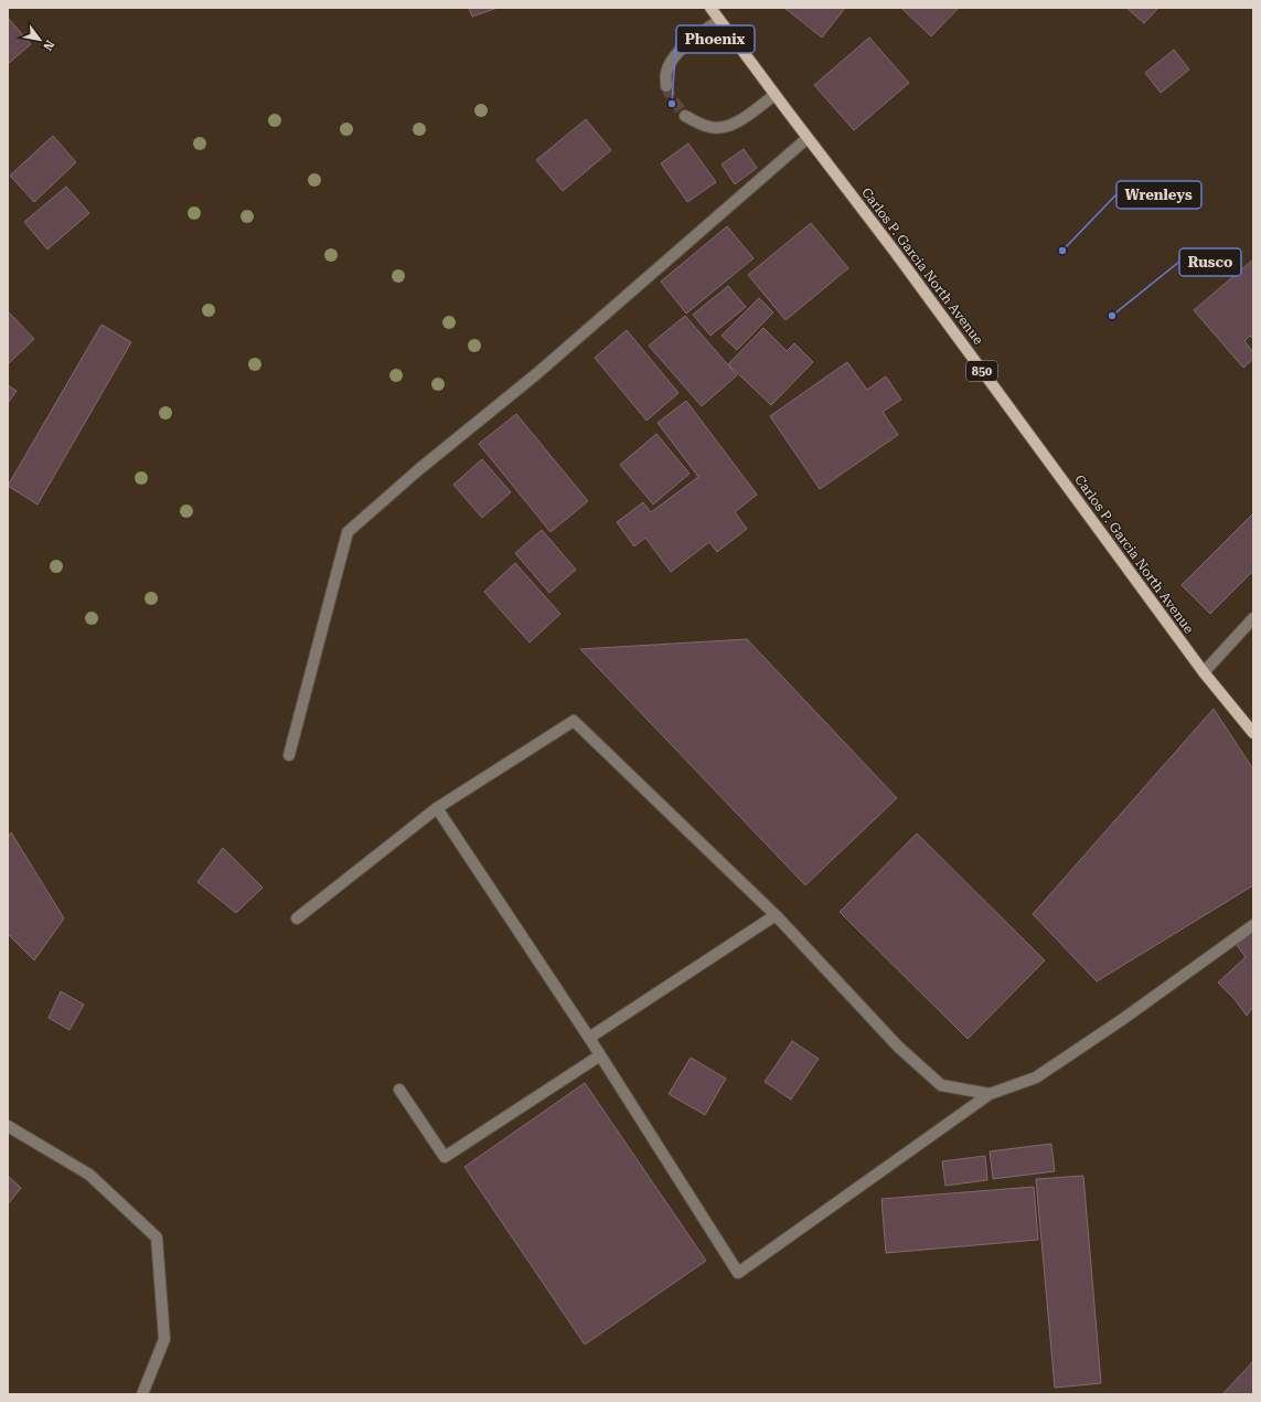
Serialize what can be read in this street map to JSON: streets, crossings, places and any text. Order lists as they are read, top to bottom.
{
  "streets": {
    "main road": ["Carlos P. Garcia North Avenue", "850"]
  },
  "places": ["Phoenix", "Wrenleys", "Rusco"],
  "north": "bottom right"
}
